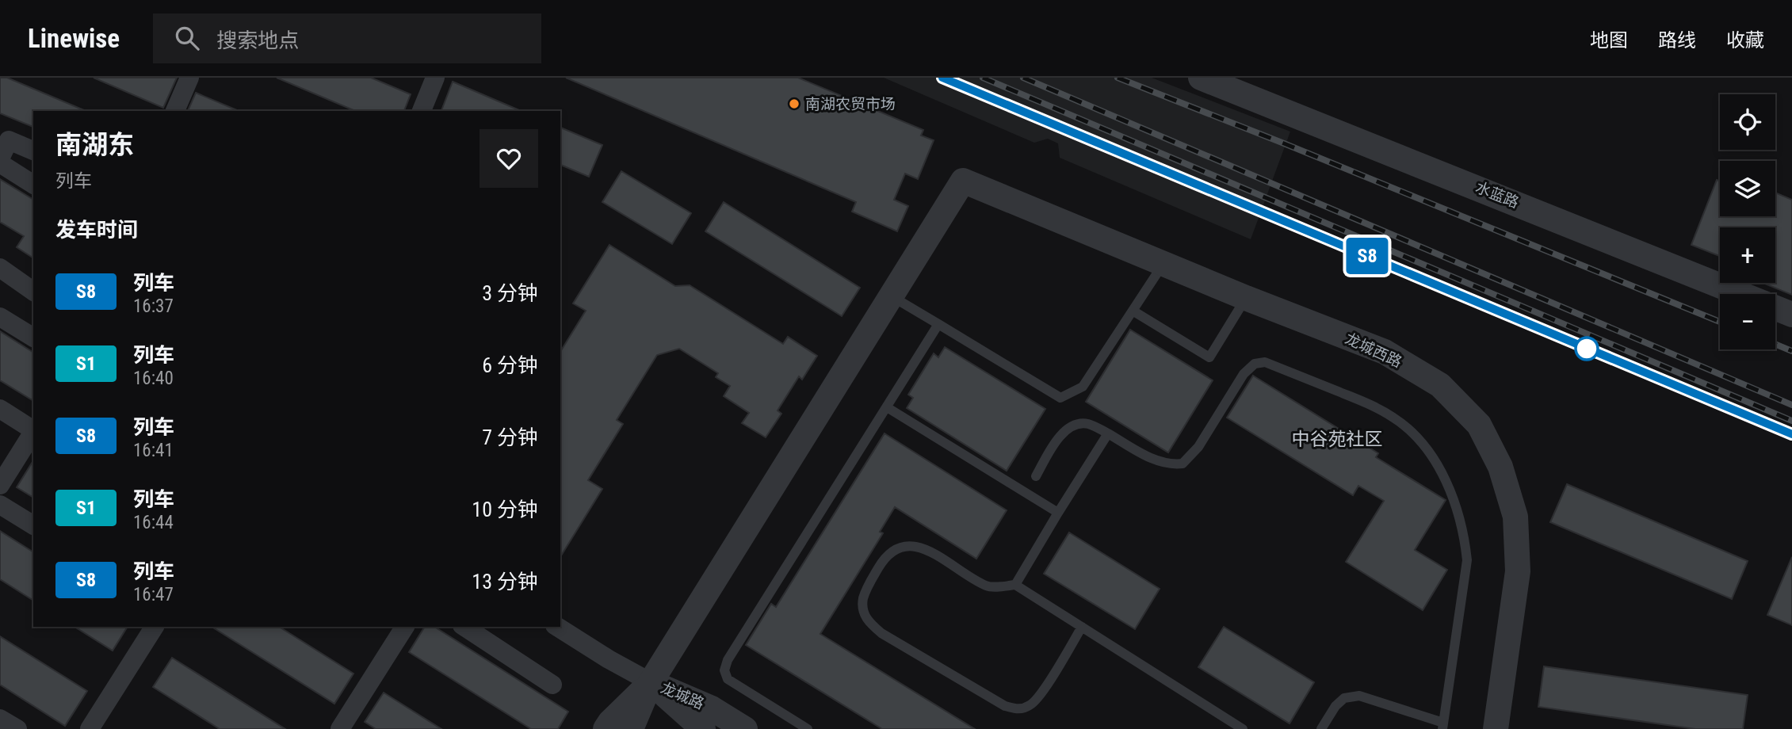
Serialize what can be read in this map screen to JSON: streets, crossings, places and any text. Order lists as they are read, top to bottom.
{
  "streets": {
    "street": ["水蓝路", "龙城西路", "龙城路"]
  },
  "districts": ["中谷苑社区"],
  "places": ["南湖农贸市场"],
  "page": {
    "header": "Linewise",
    "search": "搜索地点",
    "nav": ["地图", "路线", "收藏"],
    "on_map": "S8",
    "map_buttons": ["+", "−"],
    "heading": [
      ["南湖东", "列车"],
      "发车时间"
    ],
    "list": [
      {
        "mark": "S8",
        "name": "列车",
        "note": "16:37",
        "value": "3 分钟"
      },
      {
        "mark": "S1",
        "name": "列车",
        "note": "16:40",
        "value": "6 分钟"
      },
      {
        "mark": "S8",
        "name": "列车",
        "note": "16:41",
        "value": "7 分钟"
      },
      {
        "mark": "S1",
        "name": "列车",
        "note": "16:44",
        "value": "10 分钟"
      },
      {
        "mark": "S8",
        "name": "列车",
        "note": "16:47",
        "value": "13 分钟"
      }
    ]
  }
}
